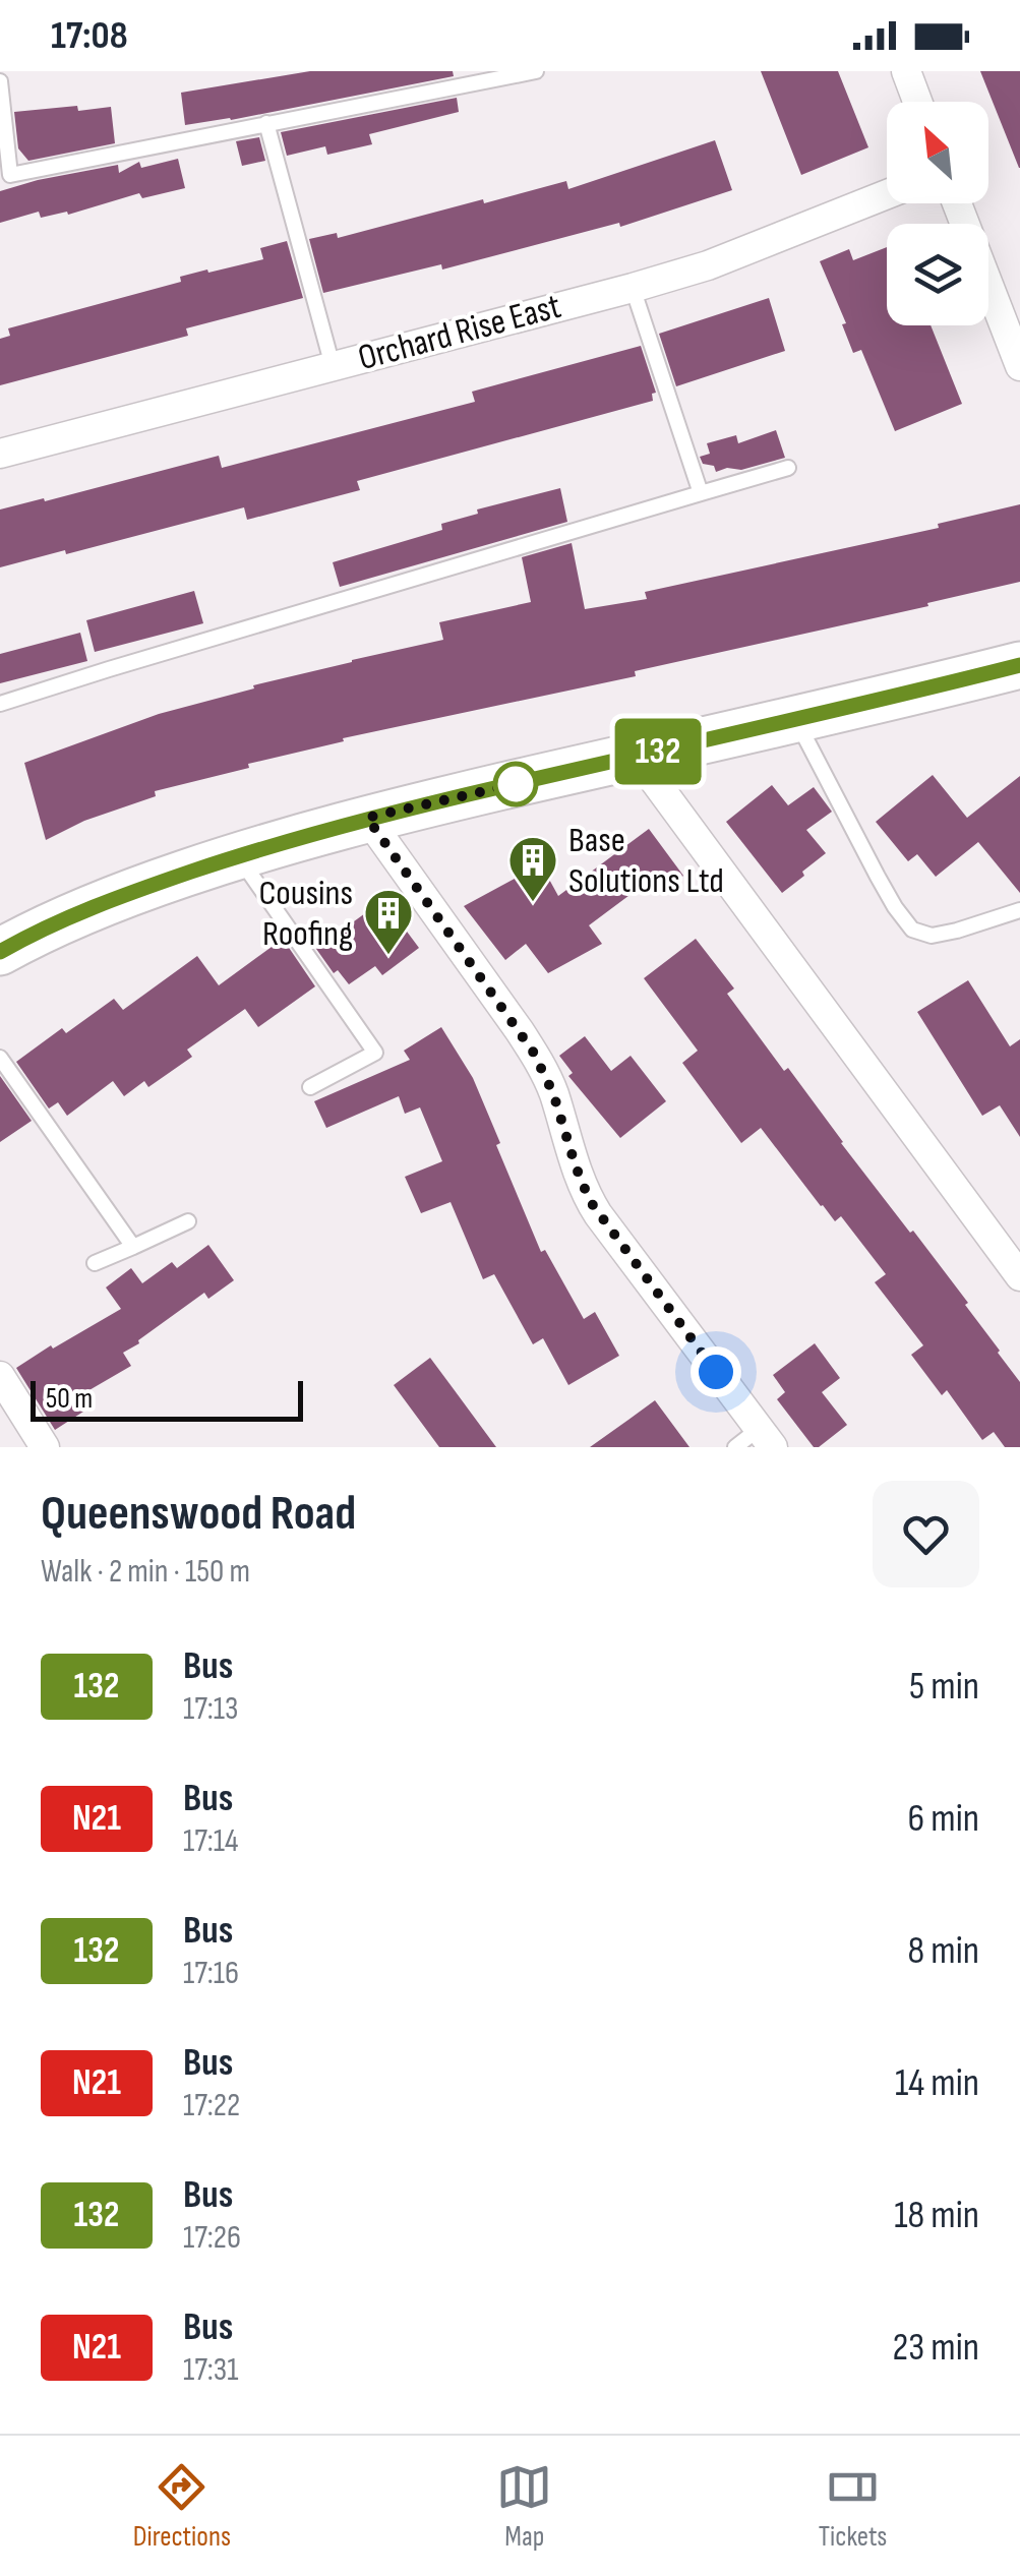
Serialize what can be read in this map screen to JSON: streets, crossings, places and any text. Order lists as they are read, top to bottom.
{
  "streets": {
    "street": ["Orchard Rise East"]
  },
  "places": {
    "building": ["Base Solutions Ltd", "Cousins Roofing"]
  },
  "lines": ["bus line 132"],
  "scale_bar": "50 m",
  "north": "top left",
  "page": {
    "status": "17:08",
    "on_map": "132",
    "scale": "50 m",
    "heading": ["Queenswood Road", "Walk · 2 min · 150 m"],
    "list": [
      {
        "mark": "132",
        "name": "Bus",
        "note": "17:13",
        "value": "5 min"
      },
      {
        "mark": "N21",
        "name": "Bus",
        "note": "17:14",
        "value": "6 min"
      },
      {
        "mark": "132",
        "name": "Bus",
        "note": "17:16",
        "value": "8 min"
      },
      {
        "mark": "N21",
        "name": "Bus",
        "note": "17:22",
        "value": "14 min"
      },
      {
        "mark": "132",
        "name": "Bus",
        "note": "17:26",
        "value": "18 min"
      },
      {
        "mark": "N21",
        "name": "Bus",
        "note": "17:31",
        "value": "23 min"
      }
    ],
    "tabs": ["Directions", "Map", "Tickets"]
  }
}
